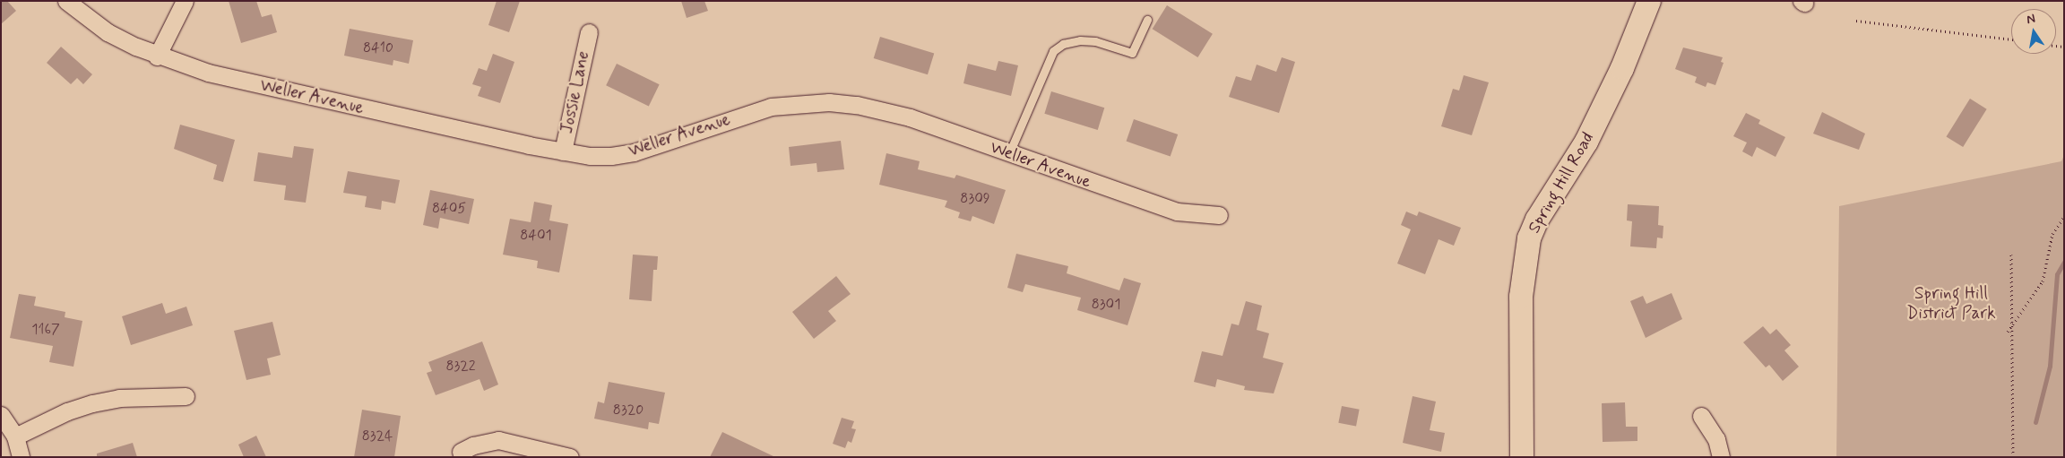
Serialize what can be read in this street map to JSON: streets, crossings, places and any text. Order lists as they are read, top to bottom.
{
  "streets": {
    "main road": ["Spring Hill Road"],
    "street": ["Jossie Lane", "Weller Avenue"]
  },
  "crossings": [
    ["Jossie Lane", "Weller Avenue"]
  ],
  "parks": ["Spring Hill District Park"],
  "house_numbers": [
    "8410",
    "8309",
    "8405",
    "8401",
    "8301",
    "1167",
    "8322",
    "8320",
    "8324"
  ],
  "north": "top"
}
